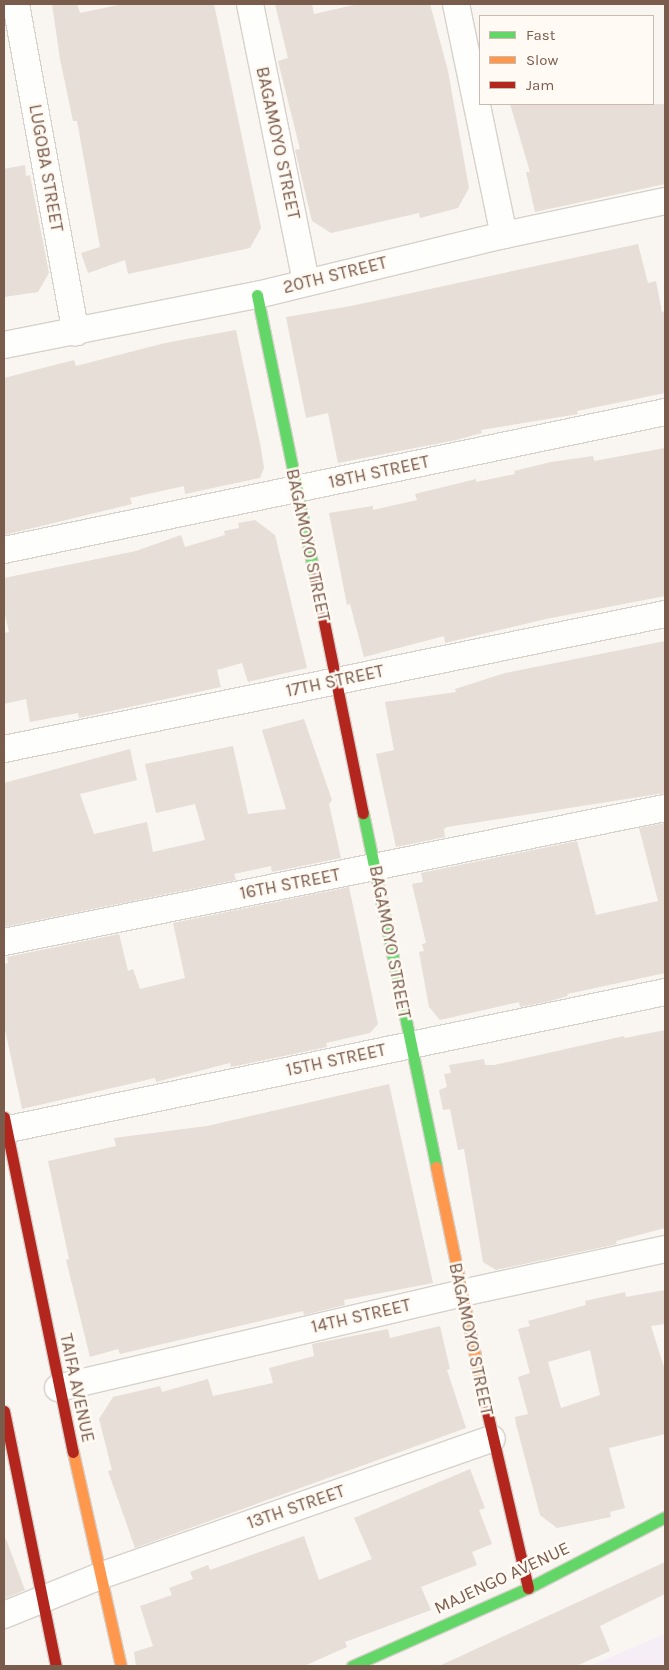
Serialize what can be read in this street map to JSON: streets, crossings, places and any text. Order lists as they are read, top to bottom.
{
  "streets": {
    "street": [
      "BAGAMOYO STREET",
      "LUGOBA STREET",
      "20TH STREET",
      "18TH STREET",
      "17TH STREET",
      "16TH STREET",
      "15TH STREET",
      "14TH STREET",
      "TAIFA AVENUE",
      "13TH STREET",
      "MAJENGO AVENUE"
    ]
  },
  "crossings": [
    ["BAGAMOYO STREET", "20TH STREET"],
    ["BAGAMOYO STREET", "18TH STREET"],
    ["BAGAMOYO STREET", "17TH STREET"],
    ["BAGAMOYO STREET", "16TH STREET"],
    ["BAGAMOYO STREET", "15TH STREET"],
    ["BAGAMOYO STREET", "14TH STREET"],
    ["BAGAMOYO STREET", "13TH STREET"],
    ["BAGAMOYO STREET", "MAJENGO AVENUE"],
    ["LUGOBA STREET", "20TH STREET"],
    ["15TH STREET", "TAIFA AVENUE"],
    ["14TH STREET", "TAIFA AVENUE"],
    ["TAIFA AVENUE", "13TH STREET"]
  ],
  "legend": ["Fast", "Slow", "Jam"]
}
